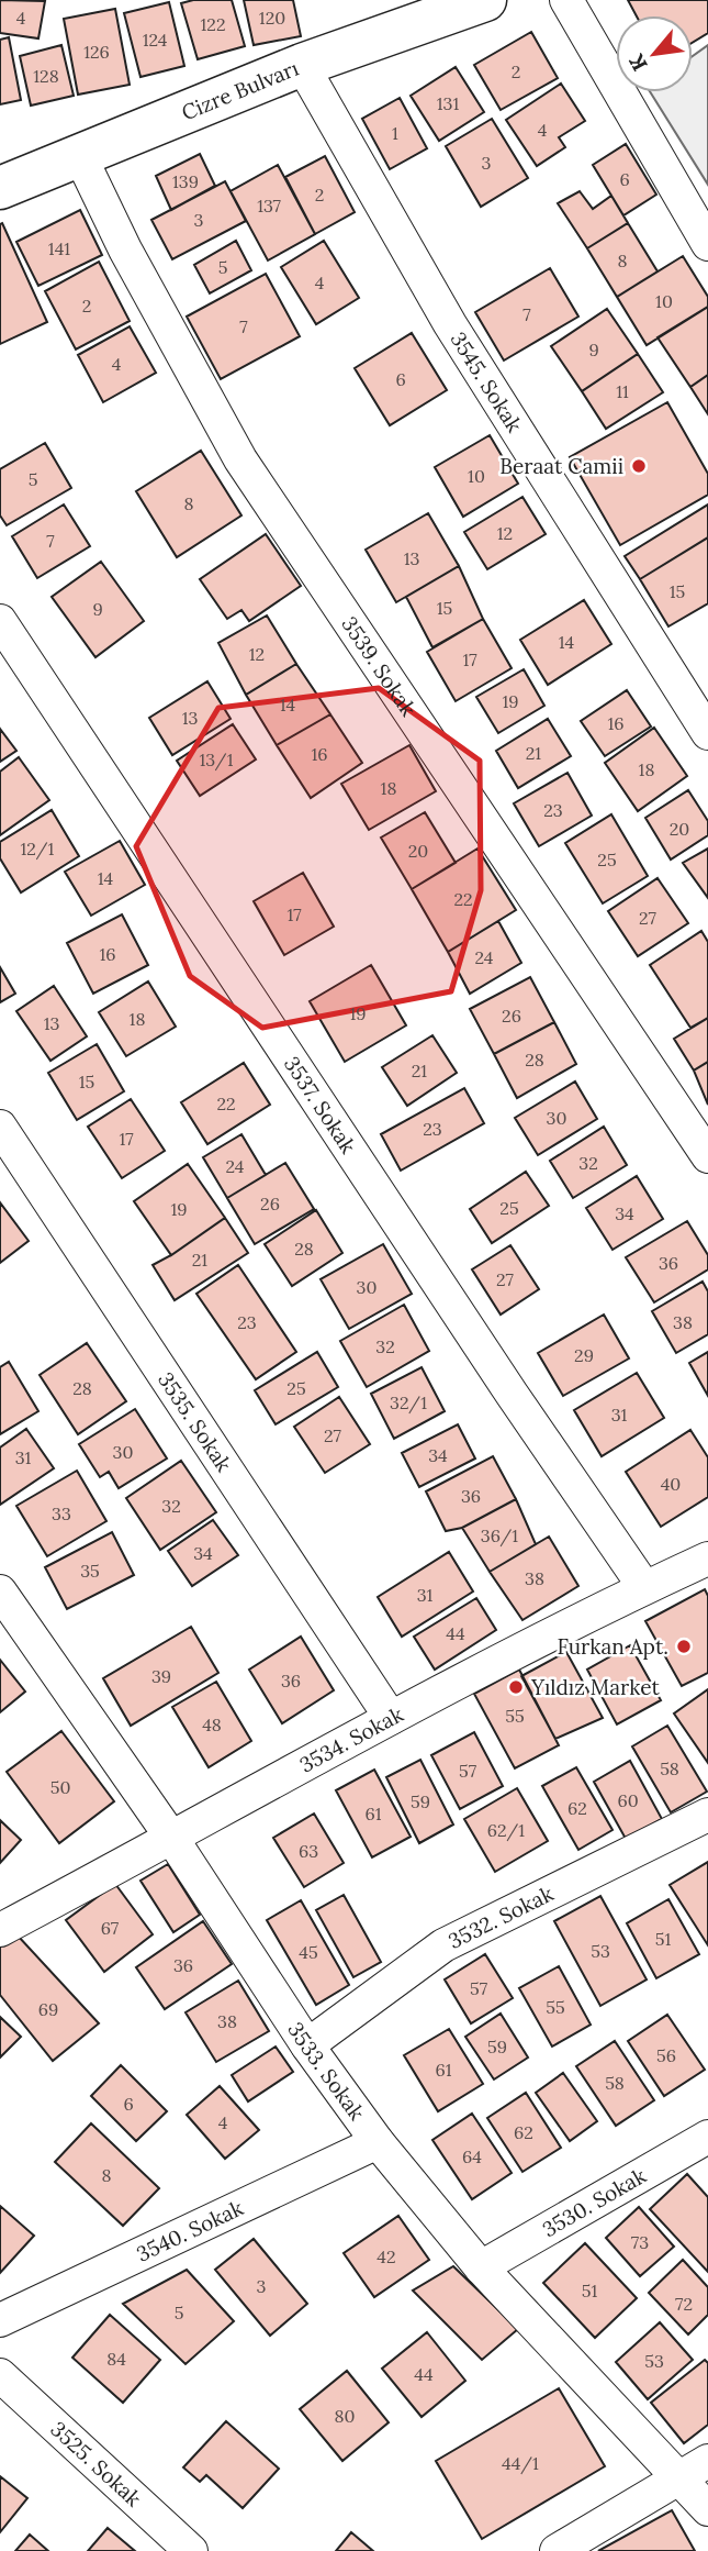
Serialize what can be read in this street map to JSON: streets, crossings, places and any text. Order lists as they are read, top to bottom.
{
  "streets": {
    "main road": ["Cizre Bulvarı"],
    "street": [
      "3545. Sokak",
      "3539. Sokak",
      "3537. Sokak",
      "3535. Sokak",
      "3534. Sokak",
      "3532. Sokak",
      "3533. Sokak",
      "3530. Sokak",
      "3540. Sokak",
      "3525. Sokak"
    ]
  },
  "crossings": [
    ["Cizre Bulvarı", "3545. Sokak"],
    ["Cizre Bulvarı", "3539. Sokak"],
    ["3537. Sokak", "3534. Sokak"],
    ["3535. Sokak", "3534. Sokak"],
    ["3534. Sokak", "3533. Sokak"],
    ["3532. Sokak", "3533. Sokak"],
    ["3533. Sokak", "3530. Sokak"],
    ["3533. Sokak", "3540. Sokak"]
  ],
  "places": ["Beraat Camii", "Furkan Apt.", "Yıldız Market"],
  "house_numbers": [
    "4",
    "120",
    "122",
    "124",
    "126",
    "2",
    "128",
    "131",
    "4",
    "1",
    "3",
    "6",
    "139",
    "2",
    "137",
    "3",
    "141",
    "8",
    "5",
    "4",
    "10",
    "2",
    "7",
    "7",
    "9",
    "4",
    "6",
    "11",
    "10",
    "5",
    "8",
    "12",
    "7",
    "13",
    "15",
    "15",
    "9",
    "14",
    "12",
    "17",
    "19",
    "14",
    "13",
    "16",
    "21",
    "16",
    "13/1",
    "18",
    "18",
    "23",
    "20",
    "12/1",
    "20",
    "25",
    "14",
    "22",
    "17",
    "27",
    "16",
    "24",
    "19",
    "26",
    "18",
    "13",
    "28",
    "21",
    "15",
    "22",
    "30",
    "23",
    "17",
    "32",
    "24",
    "26",
    "25",
    "19",
    "34",
    "28",
    "21",
    "36",
    "27",
    "30",
    "23",
    "38",
    "32",
    "29",
    "28",
    "25",
    "32/1",
    "31",
    "27",
    "30",
    "34",
    "31",
    "40",
    "36",
    "32",
    "33",
    "36/1",
    "34",
    "35",
    "38",
    "31",
    "44",
    "39",
    "36",
    "55",
    "48",
    "58",
    "57",
    "50",
    "60",
    "59",
    "62",
    "61",
    "62/1",
    "63",
    "67",
    "51",
    "53",
    "45",
    "36",
    "57",
    "55",
    "69",
    "38",
    "59",
    "56",
    "61",
    "58",
    "6",
    "4",
    "62",
    "64",
    "8",
    "73",
    "42",
    "3",
    "51",
    "72",
    "5",
    "84",
    "53",
    "44",
    "80",
    "44/1"
  ],
  "north": "bottom left"
}
